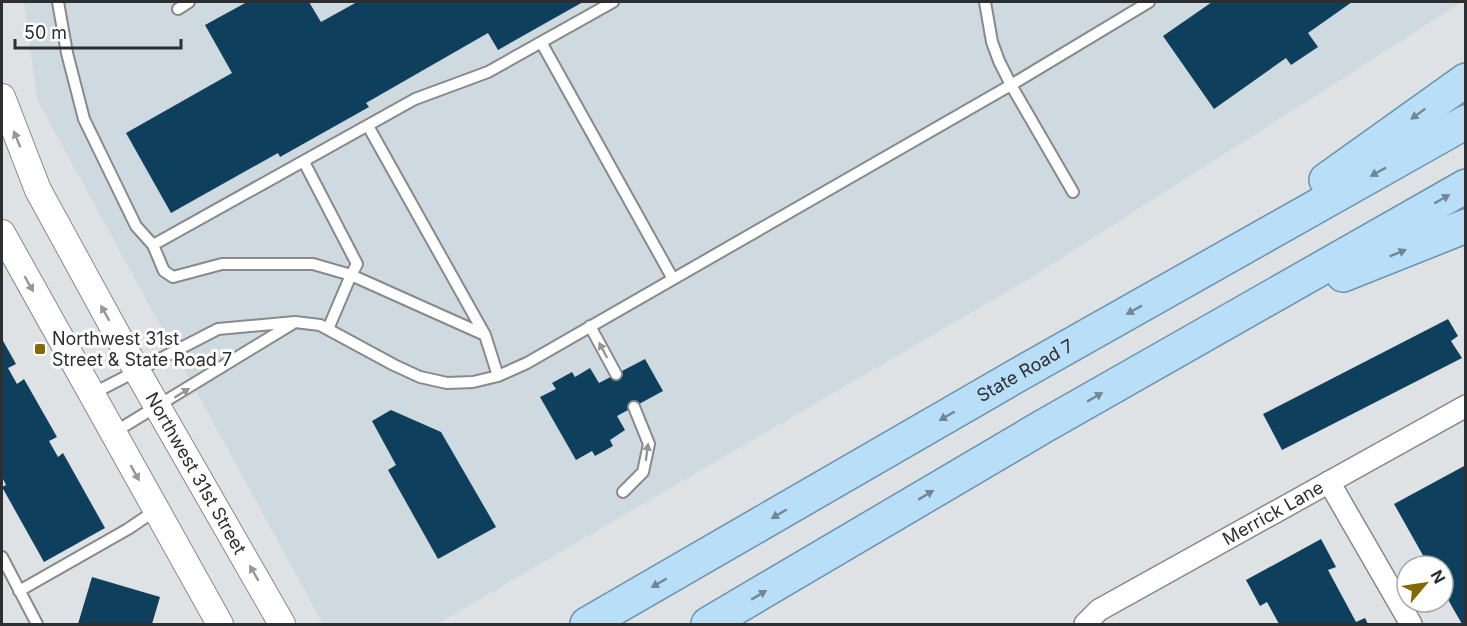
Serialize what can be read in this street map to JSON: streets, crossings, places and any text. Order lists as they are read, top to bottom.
{
  "streets": {
    "main road": ["State Road 7"],
    "street": ["Northwest 31st Street", "Merrick Lane"]
  },
  "places": {
    "transit": ["Northwest 31st Street & State Road 7"]
  },
  "scale_bar": "50 m",
  "north": "top right"
}
